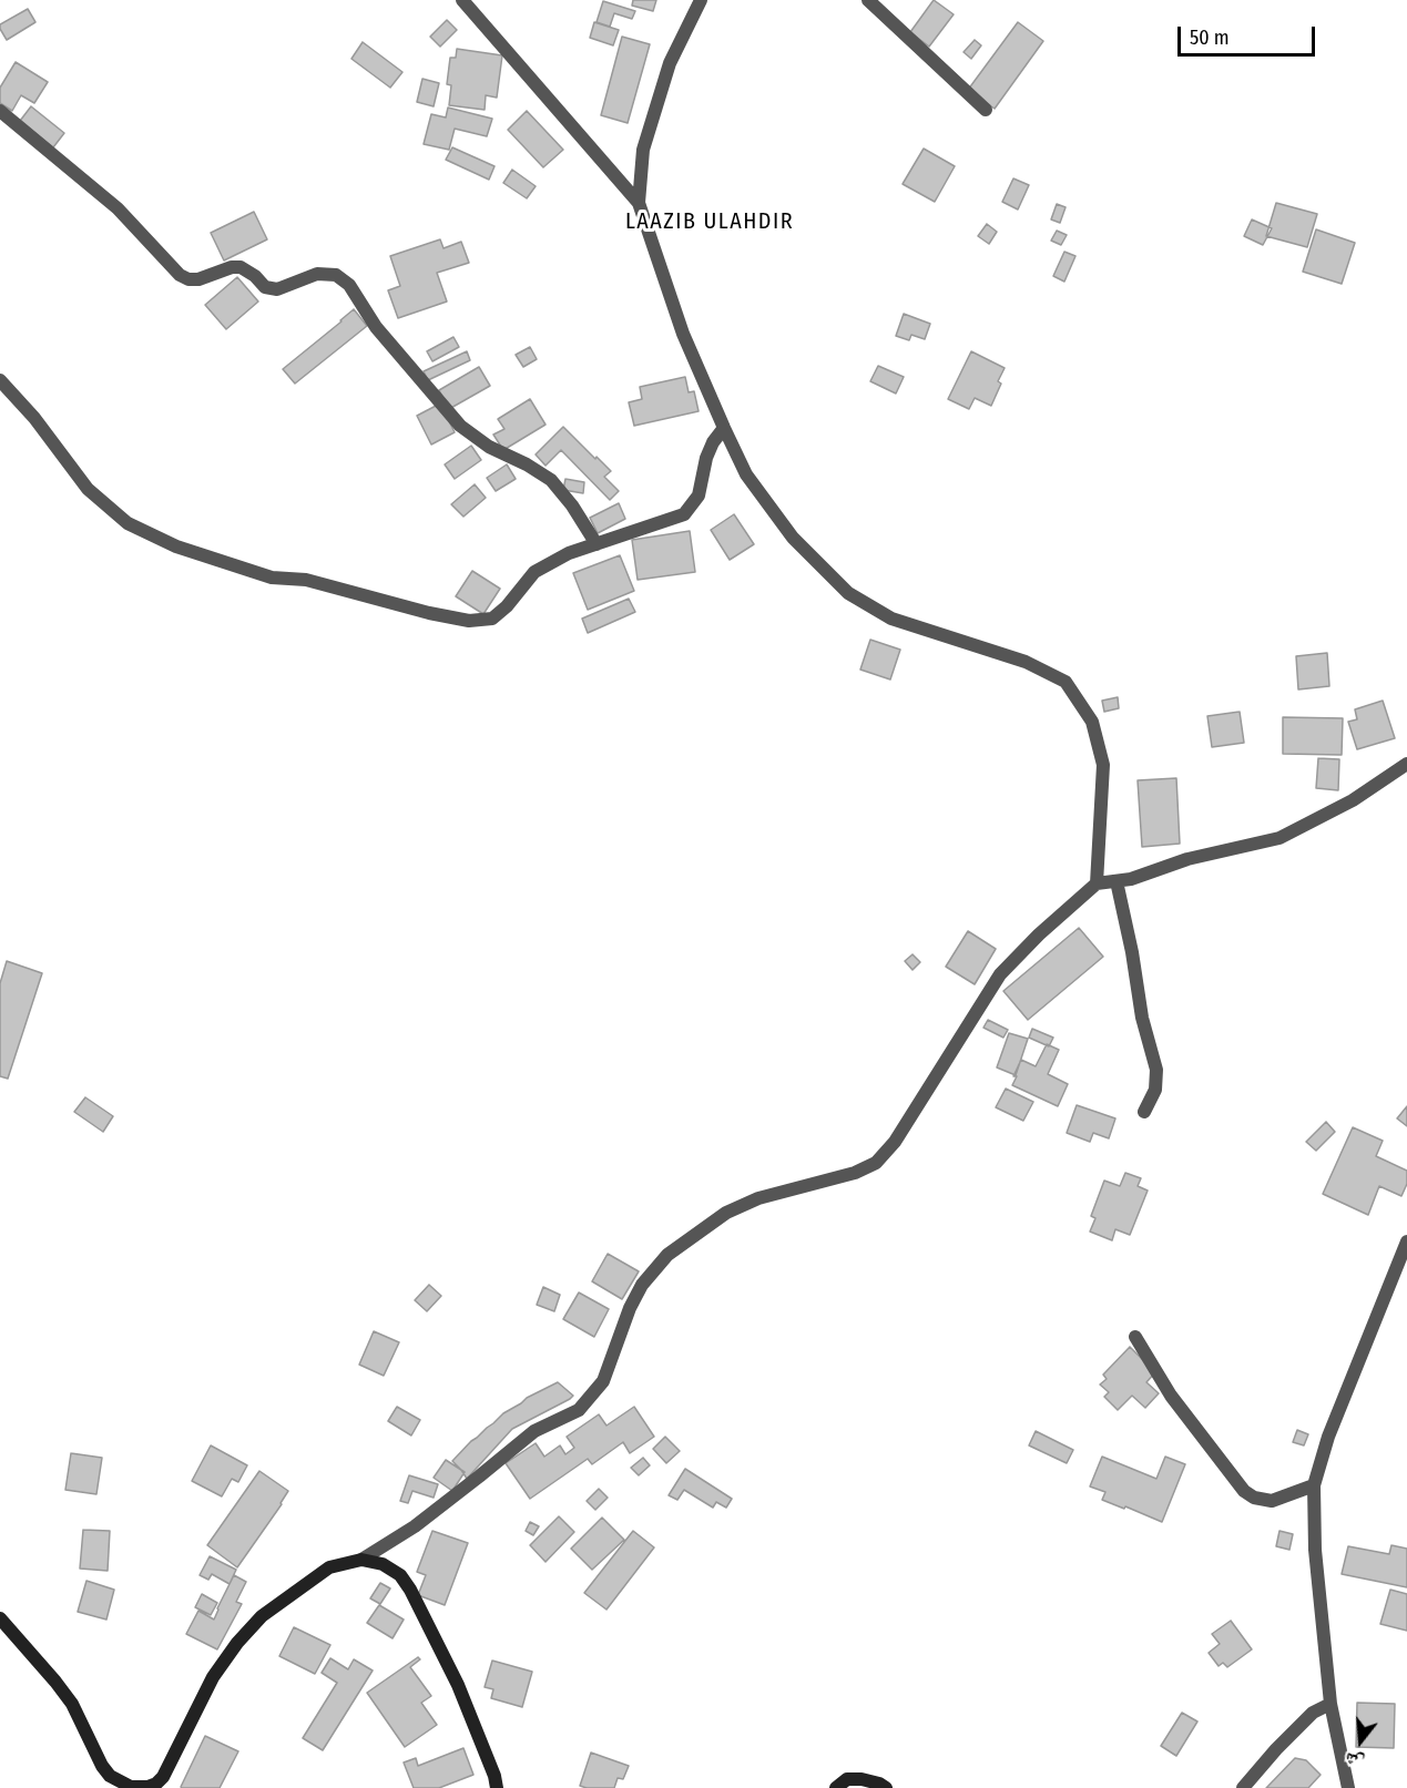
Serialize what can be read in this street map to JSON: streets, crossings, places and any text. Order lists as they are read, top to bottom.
{
  "districts": ["LAAZIB ULAHDIR"],
  "scale_bar": "50 m",
  "north": "bottom"
}
